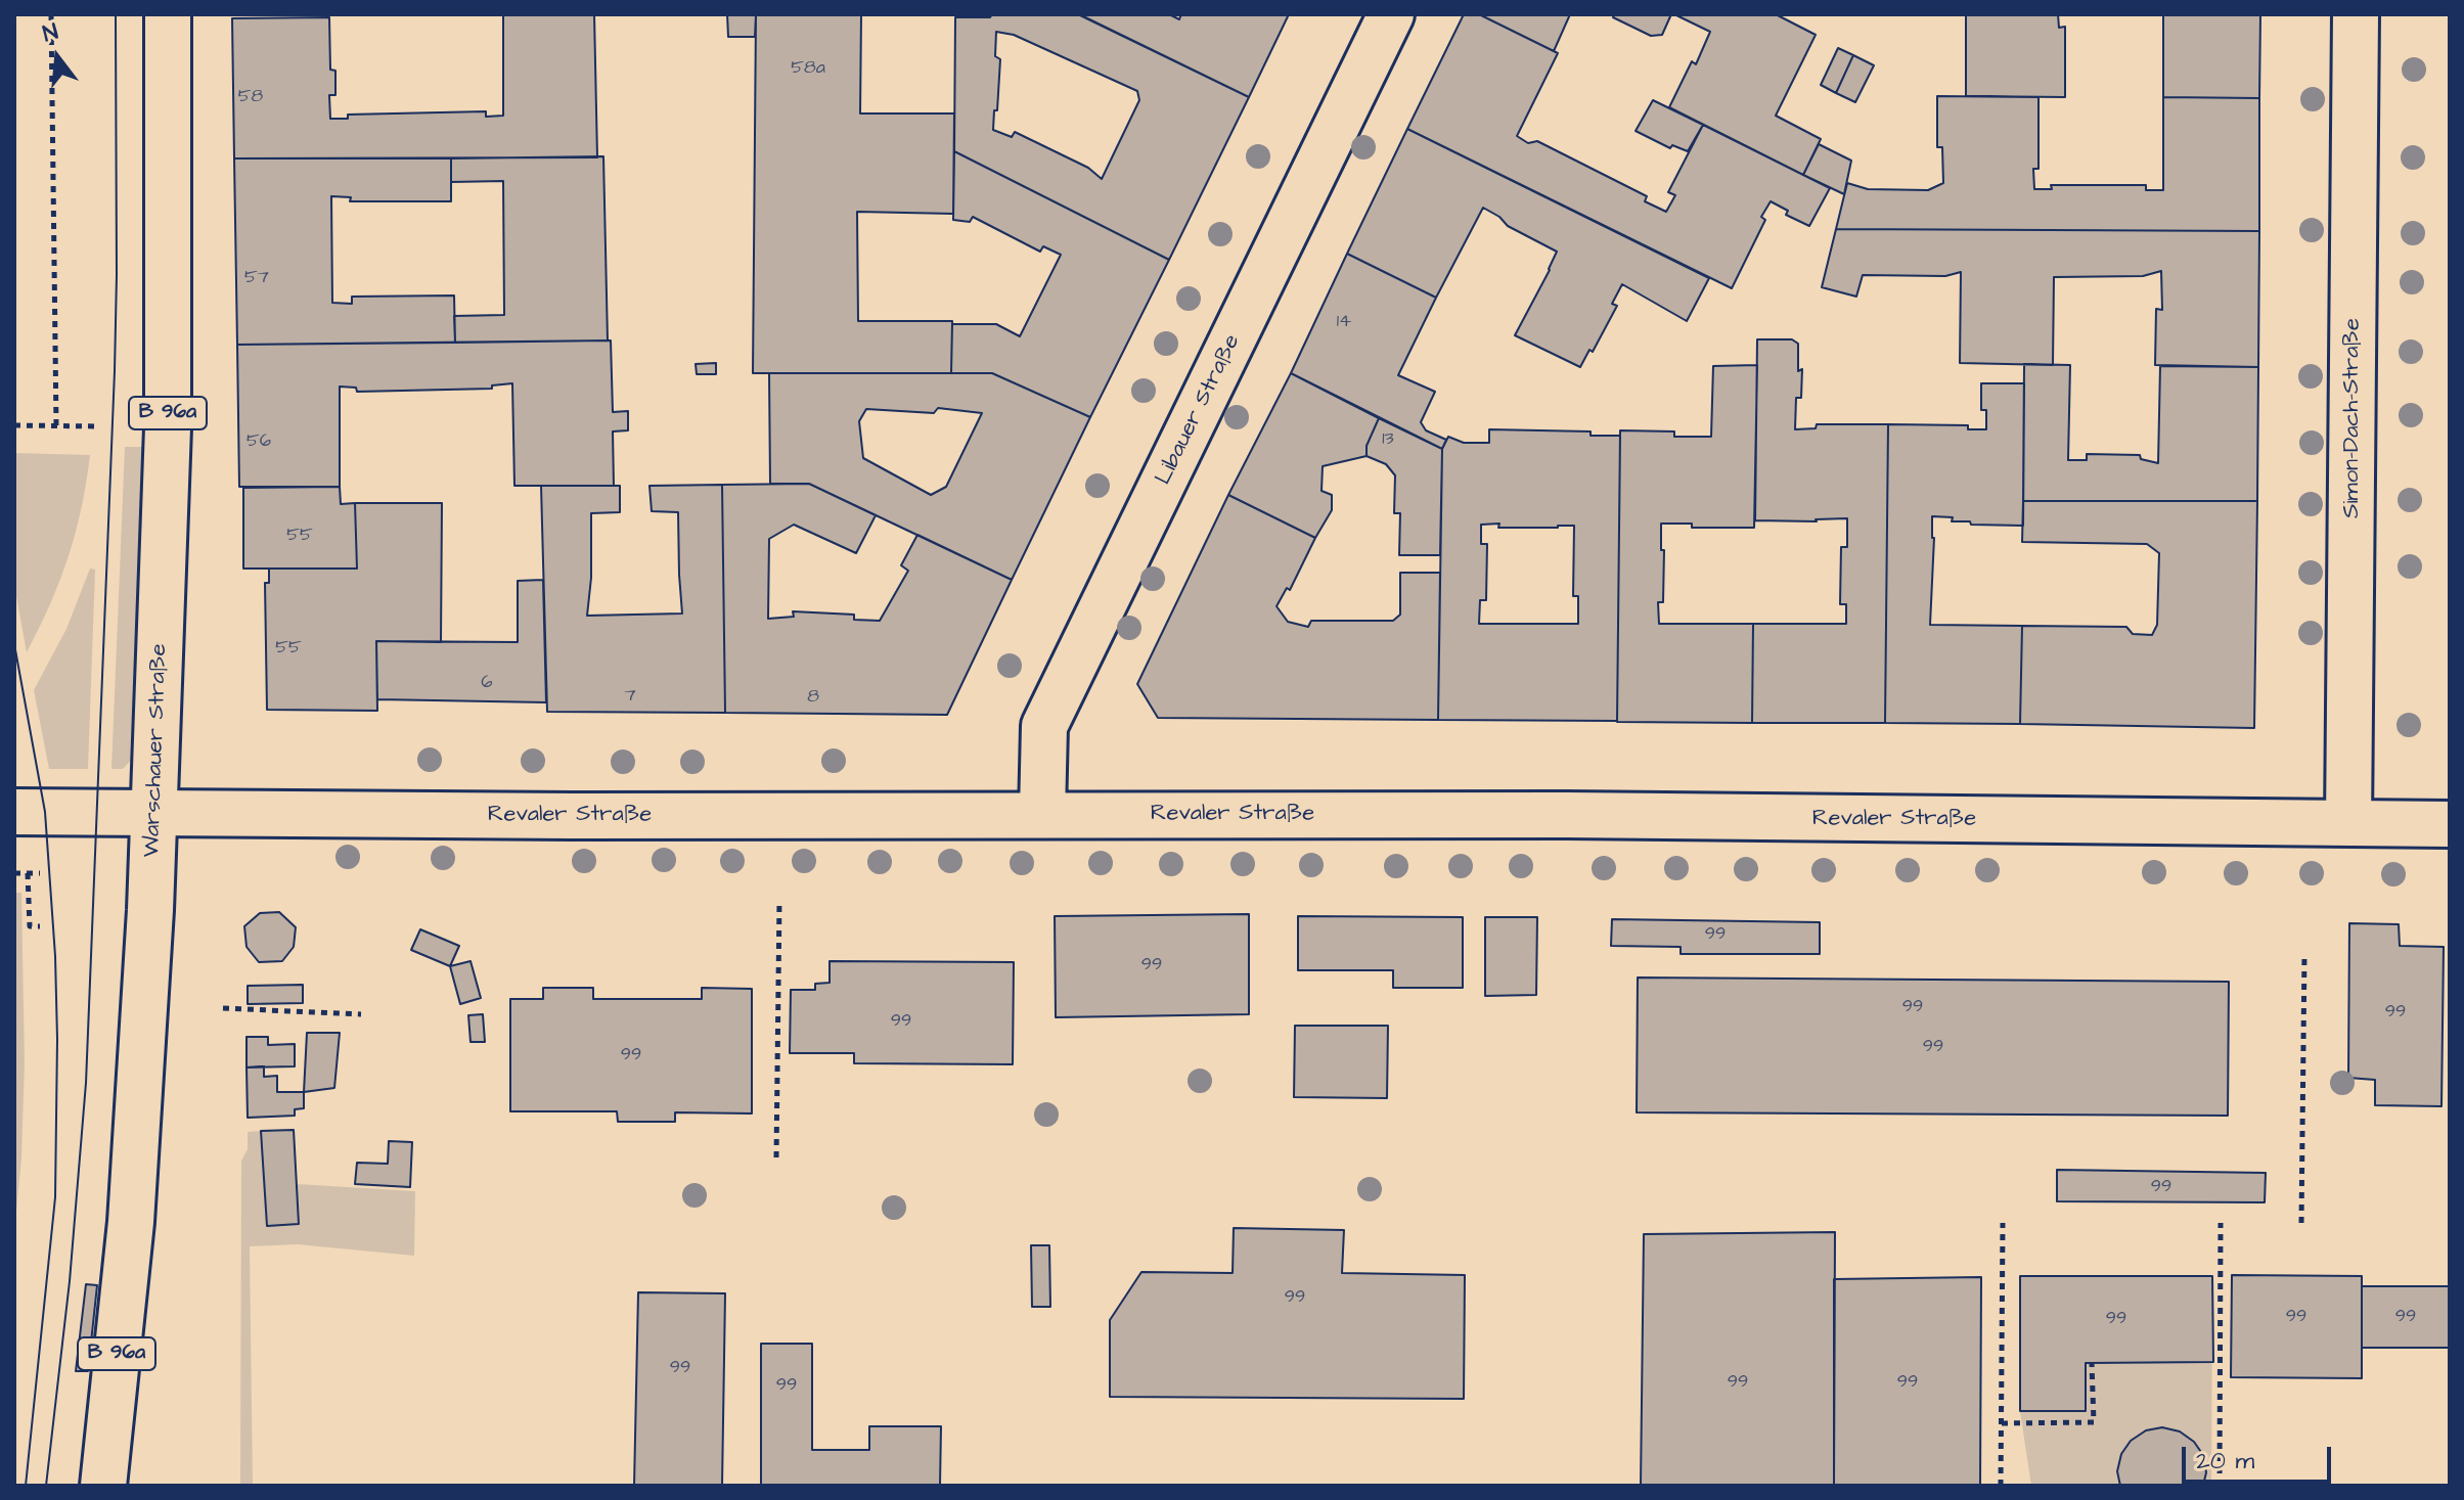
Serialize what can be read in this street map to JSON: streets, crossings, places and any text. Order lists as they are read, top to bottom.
{
  "streets": {
    "street": [
      "Libauer Straße",
      "B 96a",
      "Simon-Dach-Straße",
      "Warschauer Straße",
      "Revaler Straße"
    ]
  },
  "crossings": [
    ["Libauer Straße", "Revaler Straße"],
    ["Simon-Dach-Straße", "Revaler Straße"],
    ["Warschauer Straße", "Revaler Straße"]
  ],
  "house_numbers": [
    "58a",
    "58",
    "57",
    "14",
    "13",
    "56",
    "55",
    "55",
    "6",
    "7",
    "8",
    "99",
    "99",
    "99",
    "99",
    "99",
    "99",
    "99",
    "99",
    "99",
    "99",
    "99",
    "99",
    "99",
    "99",
    "99",
    "99"
  ],
  "scale_bar": "20 m",
  "north": "top"
}
